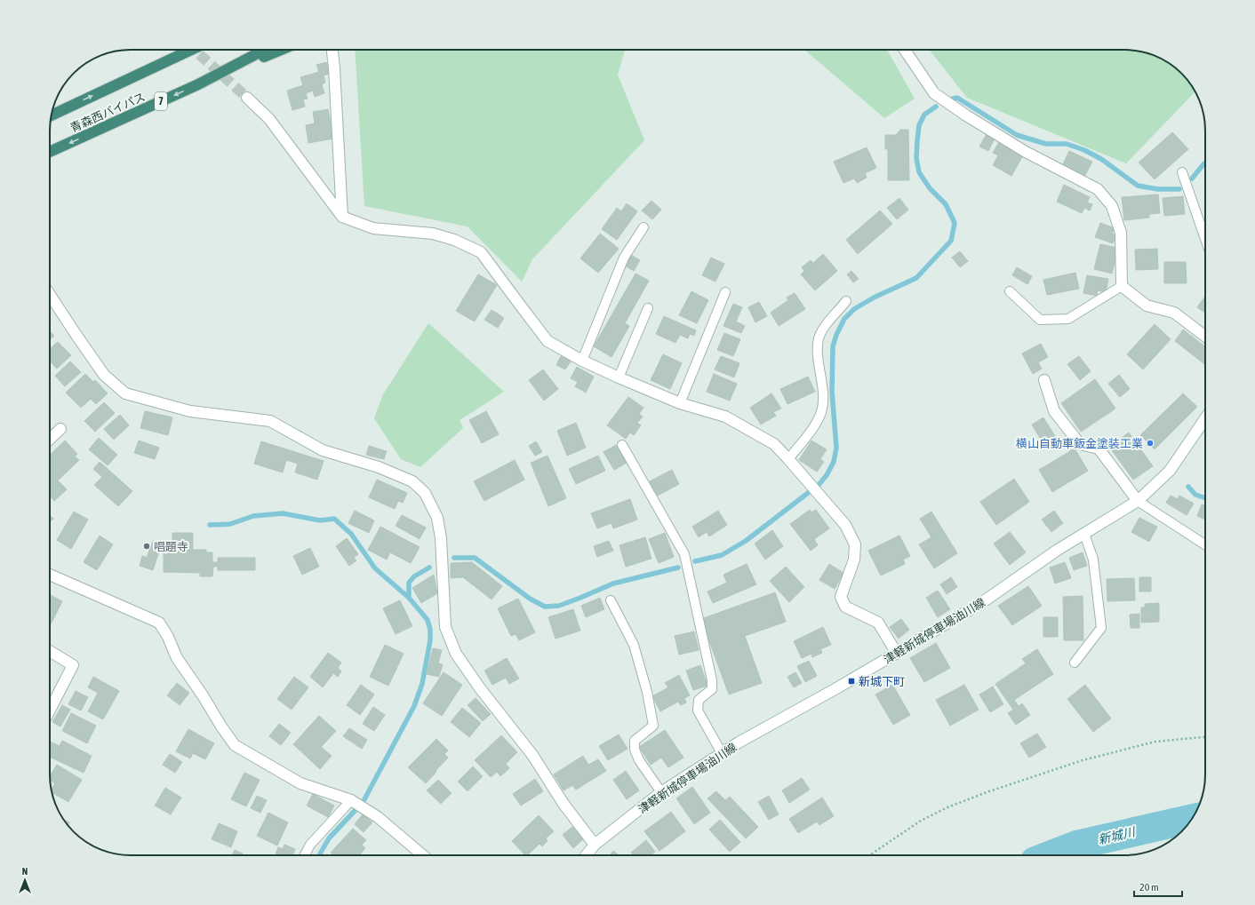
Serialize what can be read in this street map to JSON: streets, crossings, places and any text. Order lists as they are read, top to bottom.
{
  "streets": {
    "highway": ["7", "青森西バイパス"],
    "street": ["津軽新城停車場油川線"]
  },
  "water": ["新城川"],
  "places": {
    "other": ["横山自動車鈑金塗装工業", "唱題寺"],
    "transit": ["新城下町"]
  },
  "scale_bar": "20 m",
  "north": "top"
}
